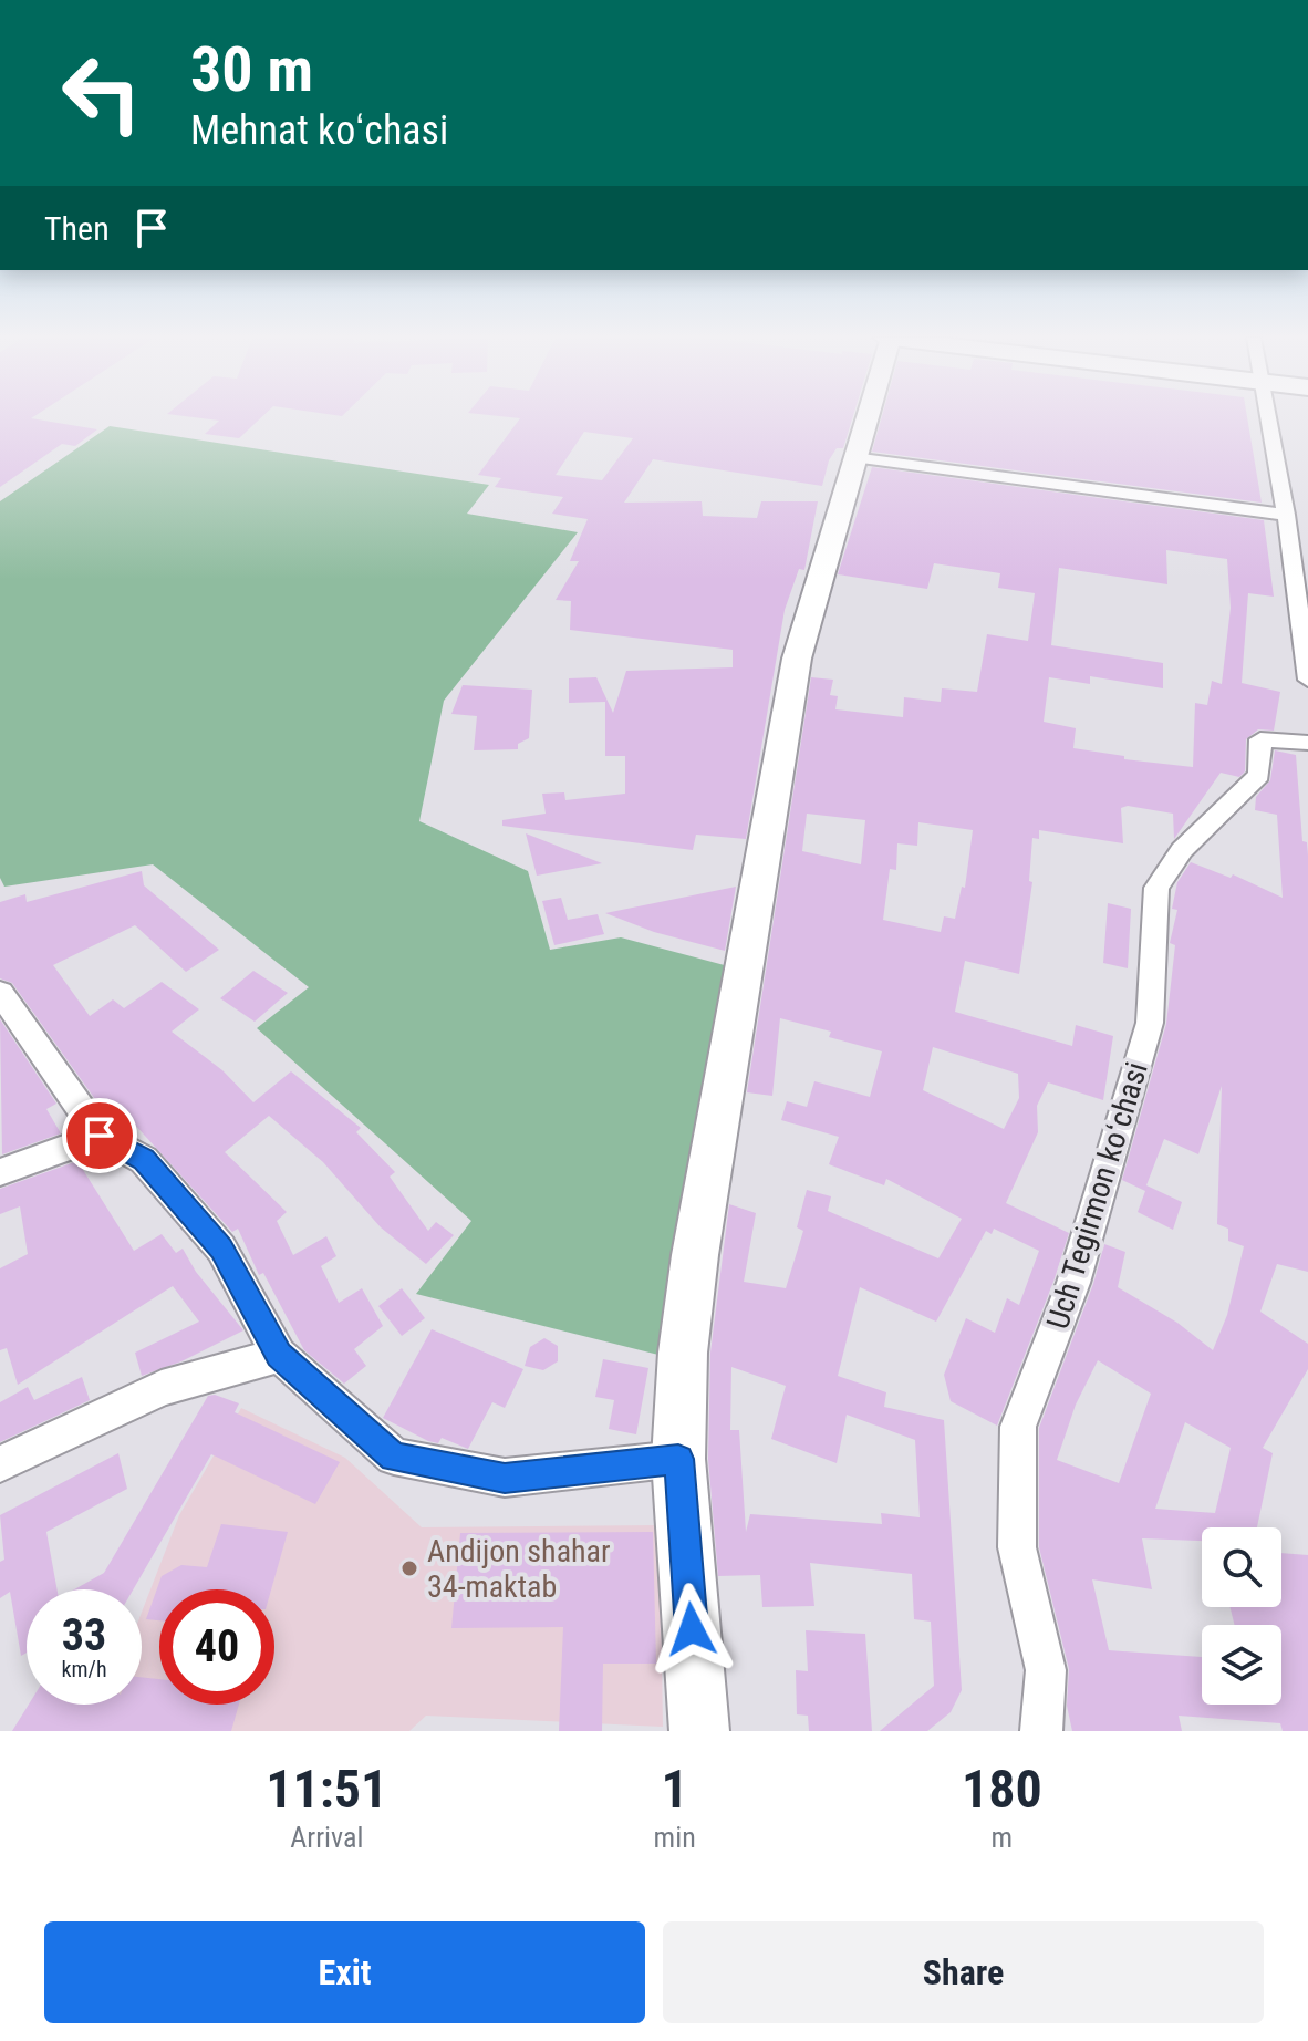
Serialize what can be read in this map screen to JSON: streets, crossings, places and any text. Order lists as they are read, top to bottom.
{
  "streets": {
    "street": ["Uch Tegirmon koʻchasi"]
  },
  "places": ["Andijon shahar 34-maktab"],
  "page": {
    "turn": ["30 m", "Mehnat koʻchasi"],
    "then": "Then",
    "speed": "33 km/h",
    "limit": "40",
    "eta": [
      "11:51",
      "Arrival",
      "1",
      "min",
      "180",
      "m"
    ],
    "buttons": ["Exit", "Share"]
  }
}
